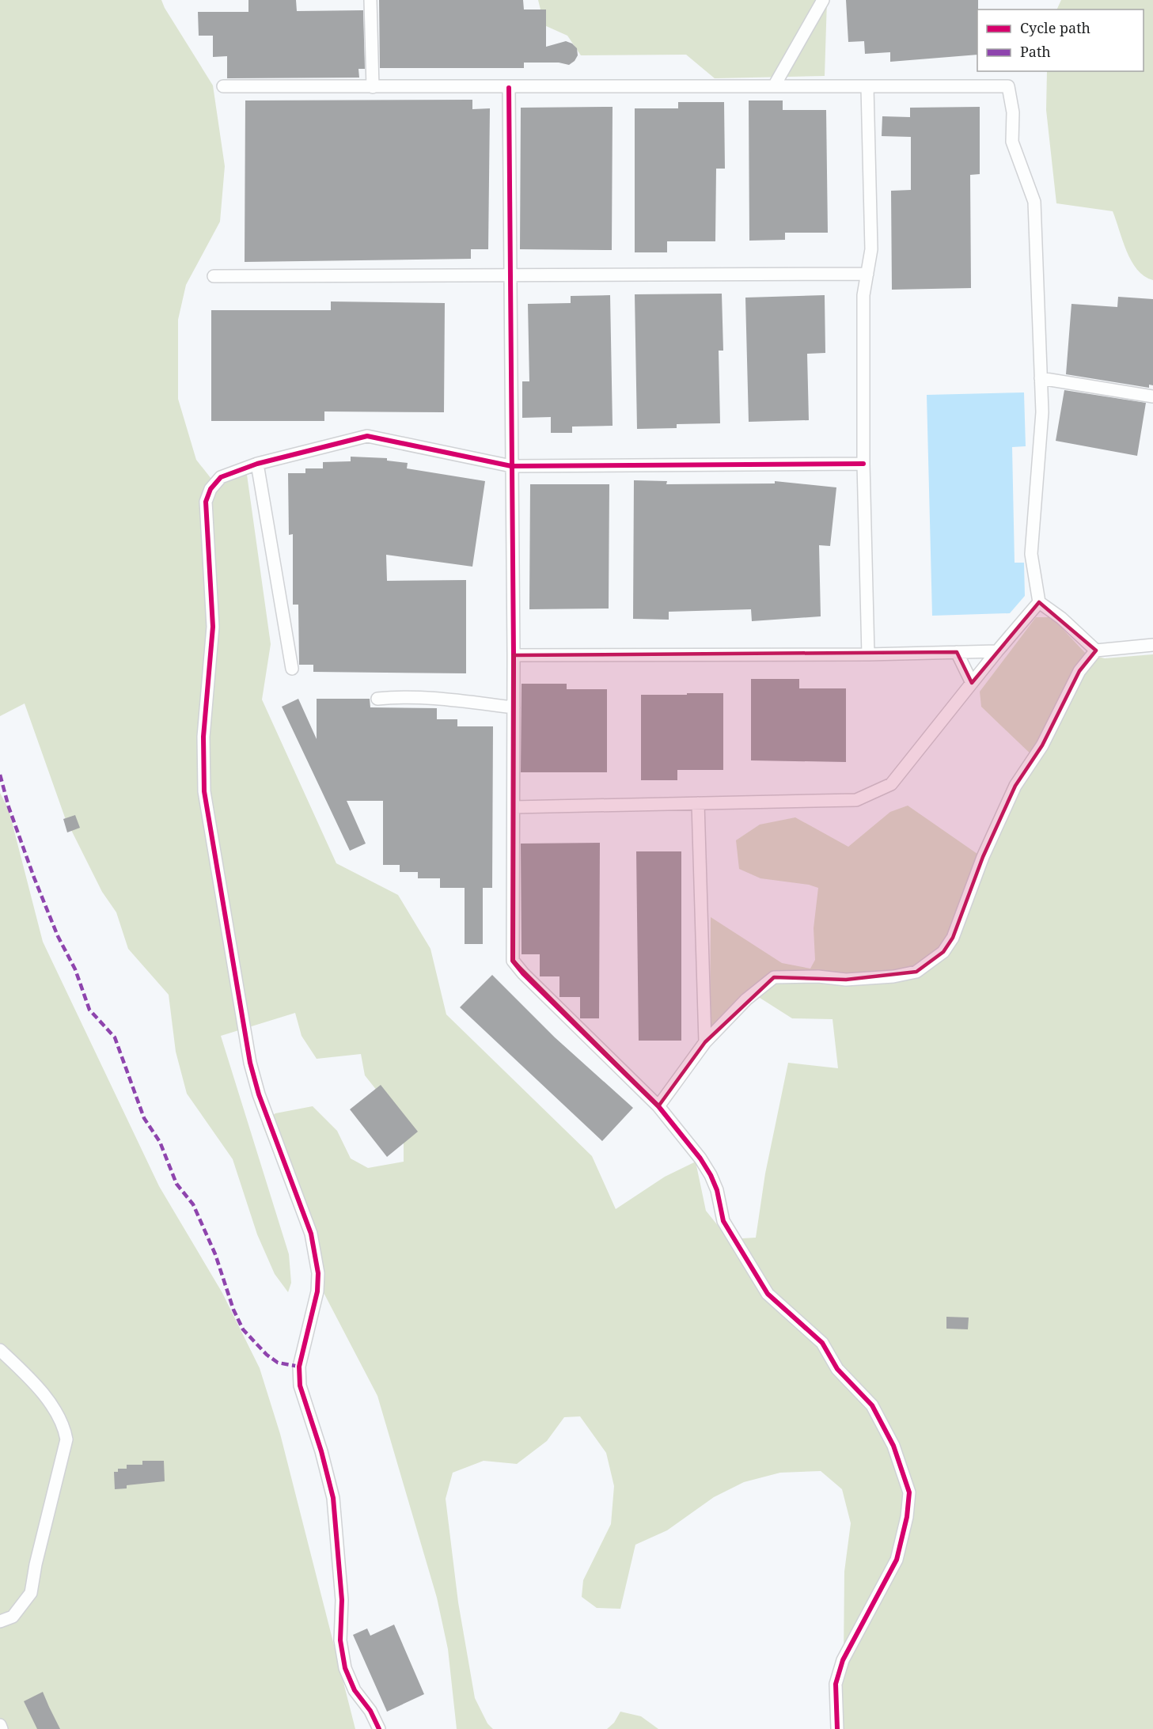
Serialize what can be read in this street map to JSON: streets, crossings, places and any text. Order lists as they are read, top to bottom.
{
  "legend": ["Cycle path", "Path"]
}
